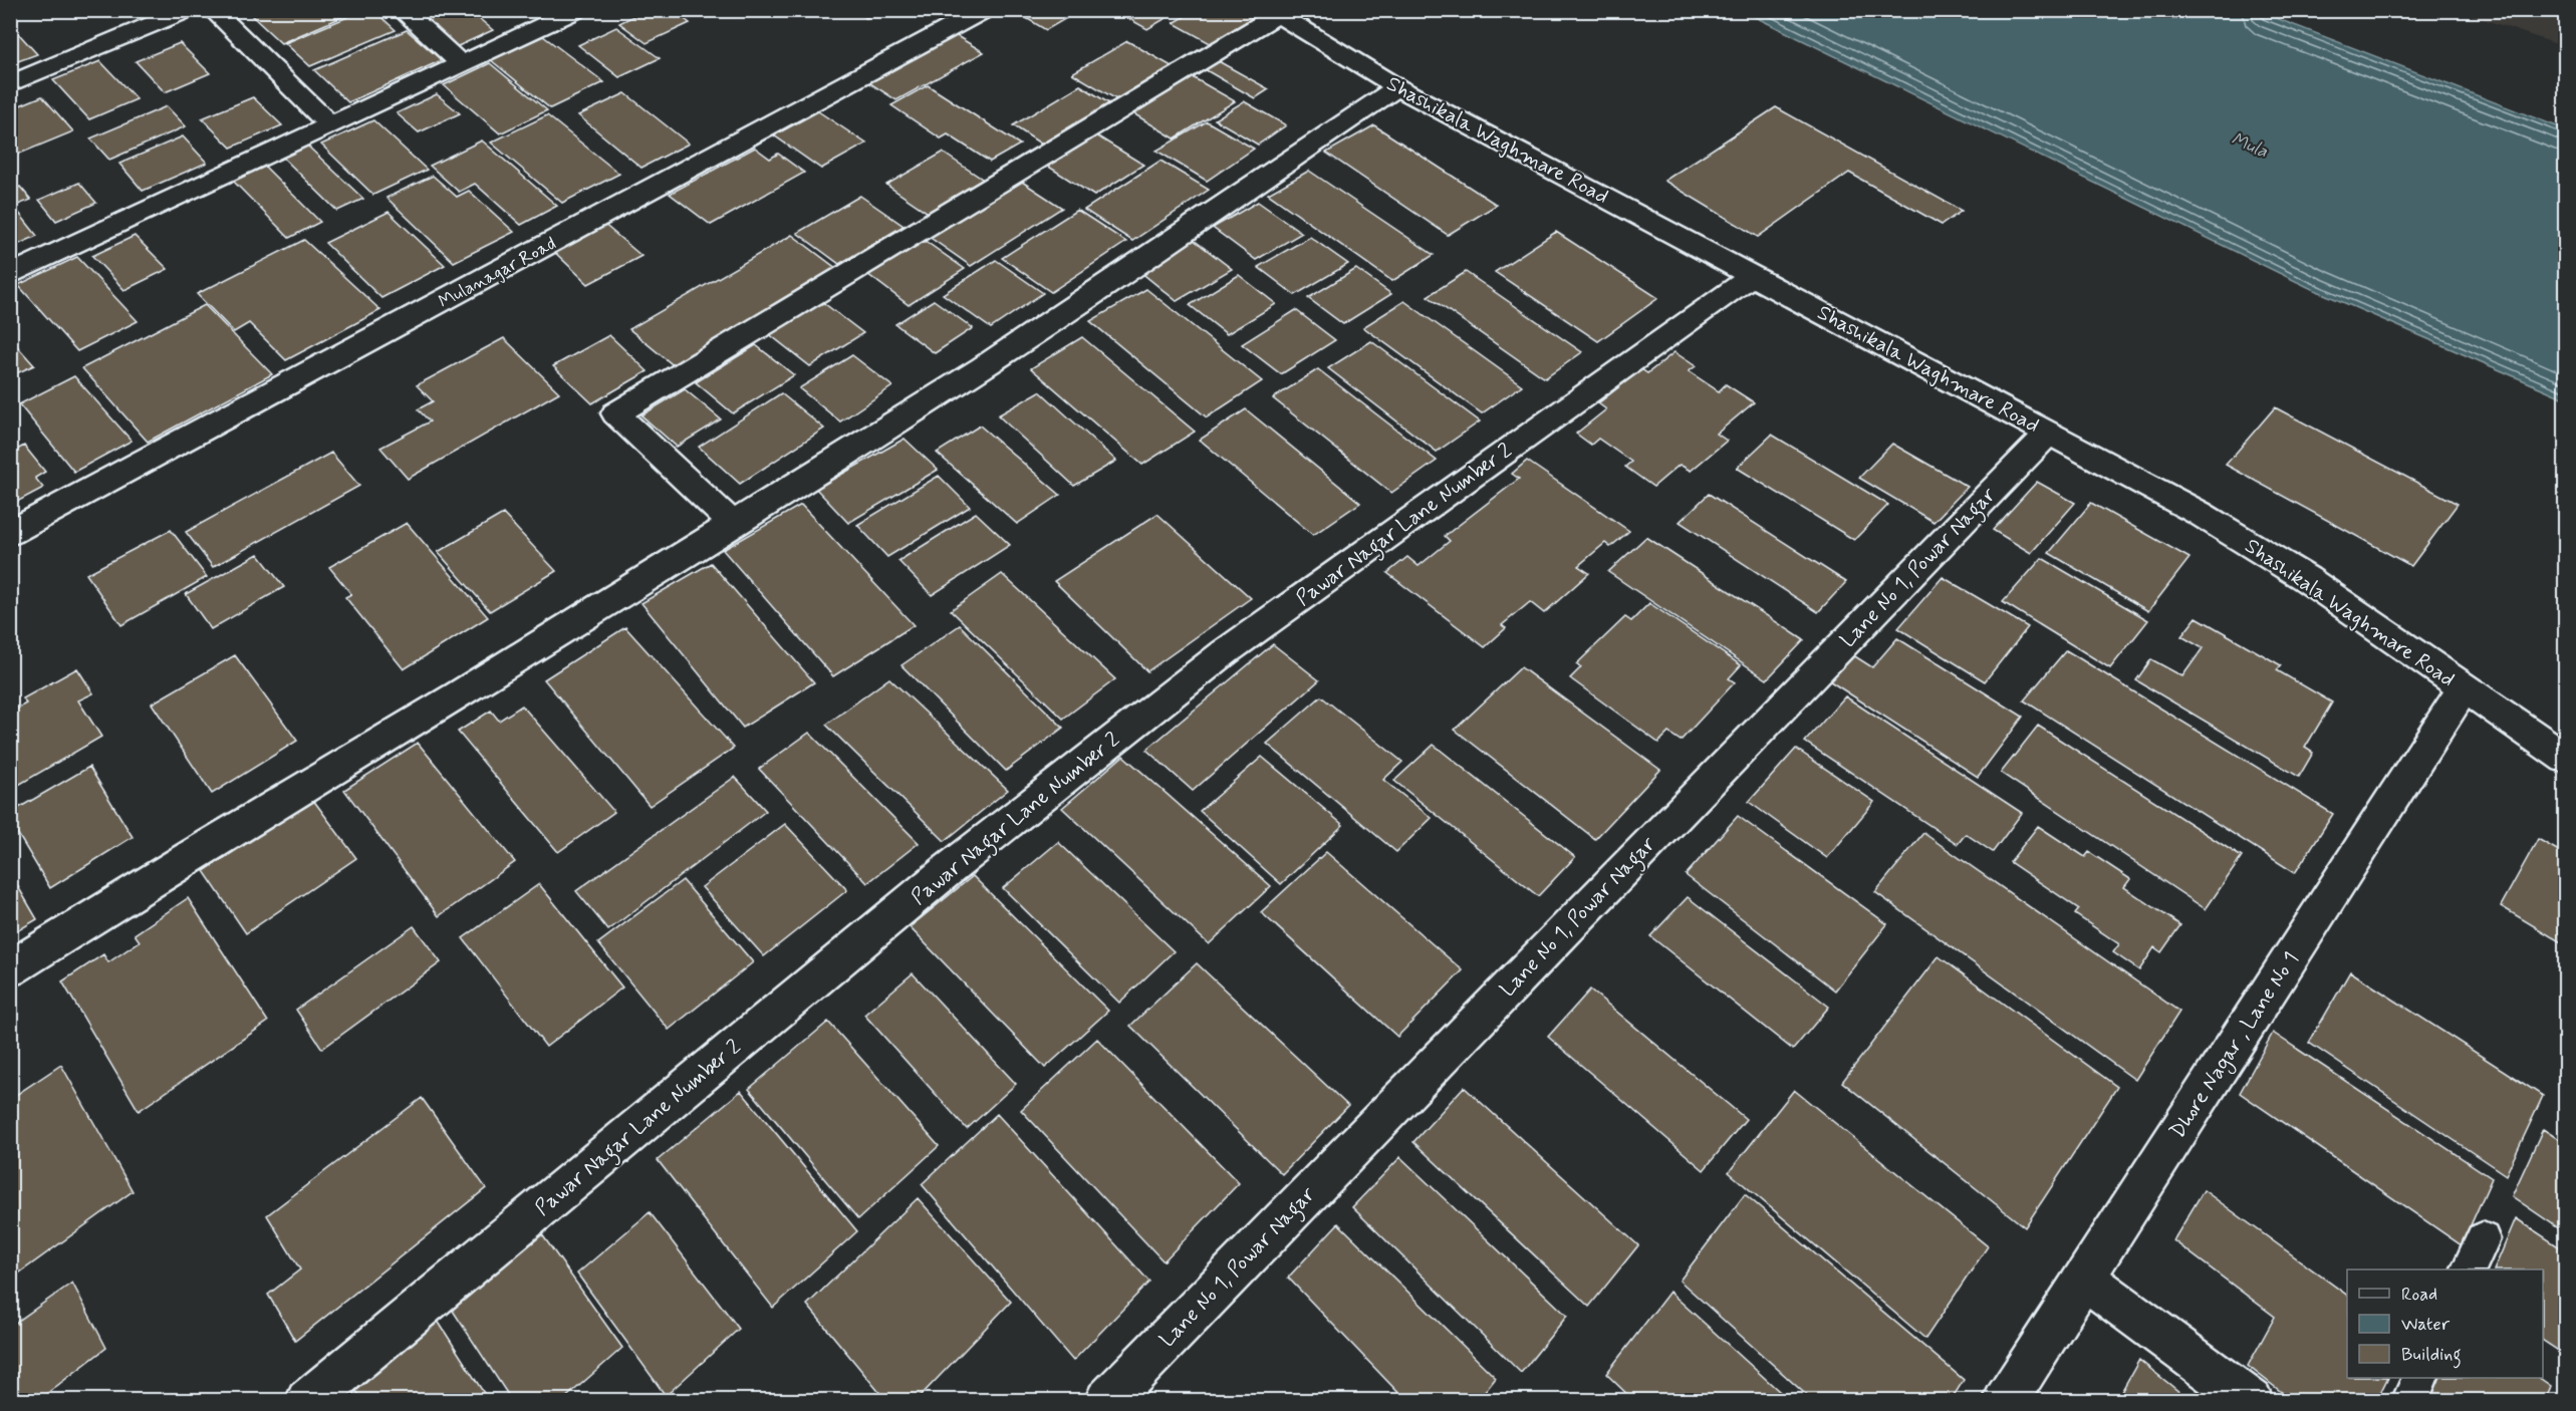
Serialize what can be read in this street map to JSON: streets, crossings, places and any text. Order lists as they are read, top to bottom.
{
  "streets": {
    "street": [
      "Shashikala Waghmare Road",
      "Mulanagar Road",
      "Pawar Nagar Lane Number 2",
      "Lane No 1, Powar Nagar",
      "Dhore Nagar , Lane No 1"
    ]
  },
  "crossings": [
    ["Shashikala Waghmare Road", "Pawar Nagar Lane Number 2"],
    ["Shashikala Waghmare Road", "Lane No 1, Powar Nagar"],
    ["Shashikala Waghmare Road", "Dhore Nagar , Lane No 1"]
  ],
  "water": ["Mula"],
  "legend": ["Road", "Water", "Building"]
}
